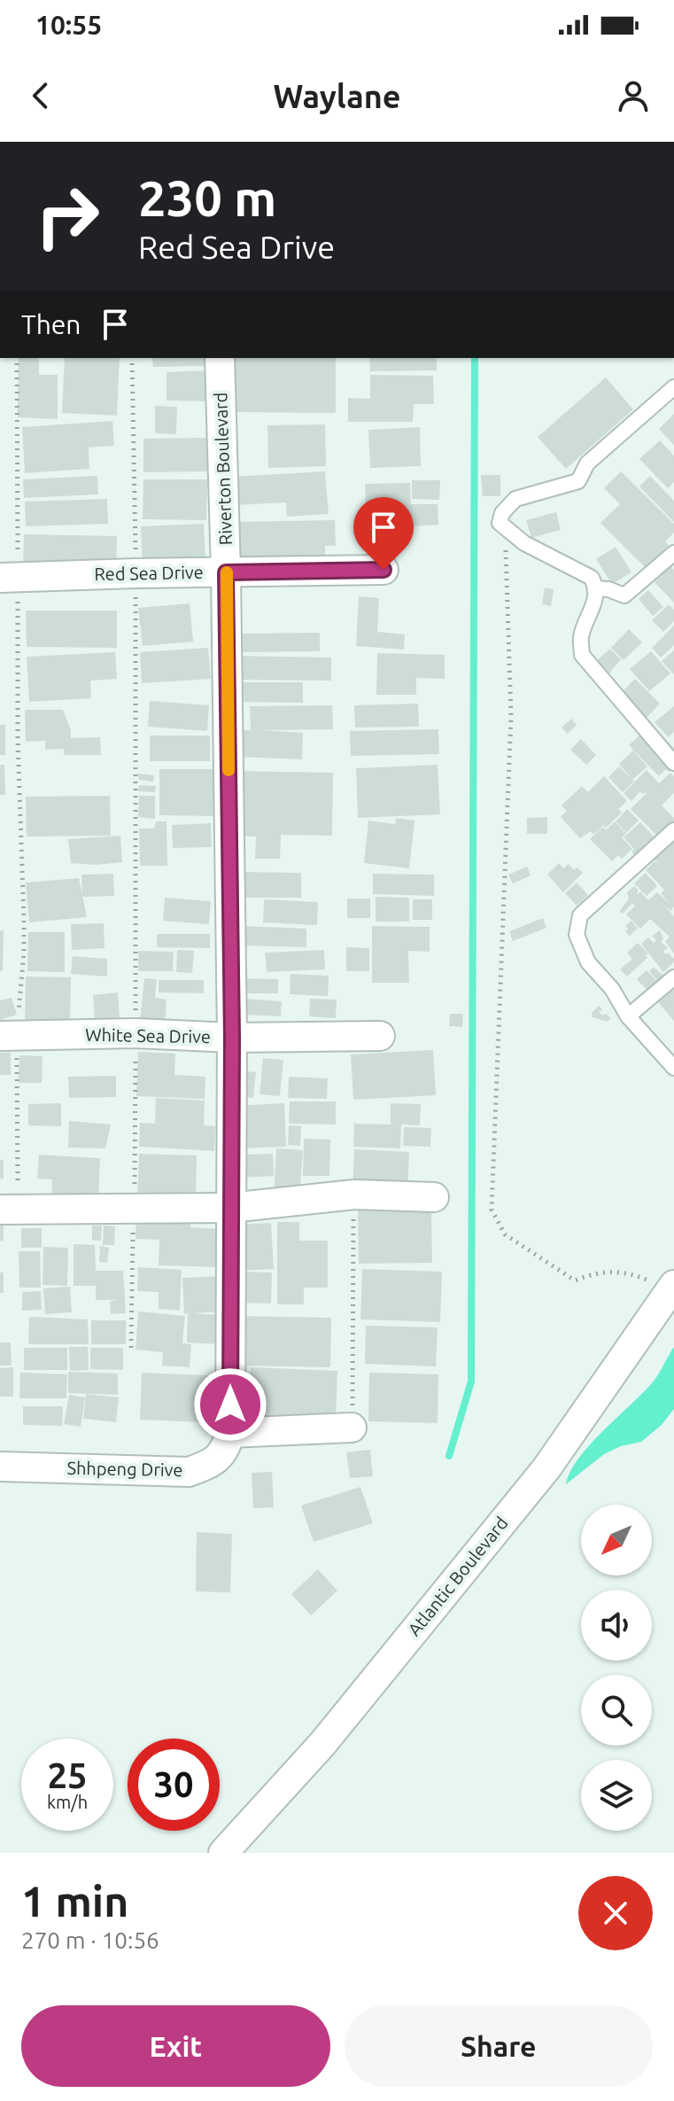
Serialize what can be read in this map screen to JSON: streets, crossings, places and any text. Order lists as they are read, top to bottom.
{
  "streets": {
    "street": [
      "Riverton Boulevard",
      "Red Sea Drive",
      "White Sea Drive",
      "Shhpeng Drive",
      "Atlantic Boulevard"
    ]
  },
  "crossings": [
    ["Riverton Boulevard", "Red Sea Drive"],
    ["Riverton Boulevard", "White Sea Drive"],
    ["Riverton Boulevard", "Shhpeng Drive"]
  ],
  "north": "bottom left",
  "page": {
    "status": "10:55",
    "header": "Waylane",
    "turn": ["230 m", "Red Sea Drive"],
    "then": "Then",
    "speed": "25 km/h",
    "limit": "30",
    "heading": ["1 min", "270 m · 10:56"],
    "buttons": ["Exit", "Share"]
  }
}
